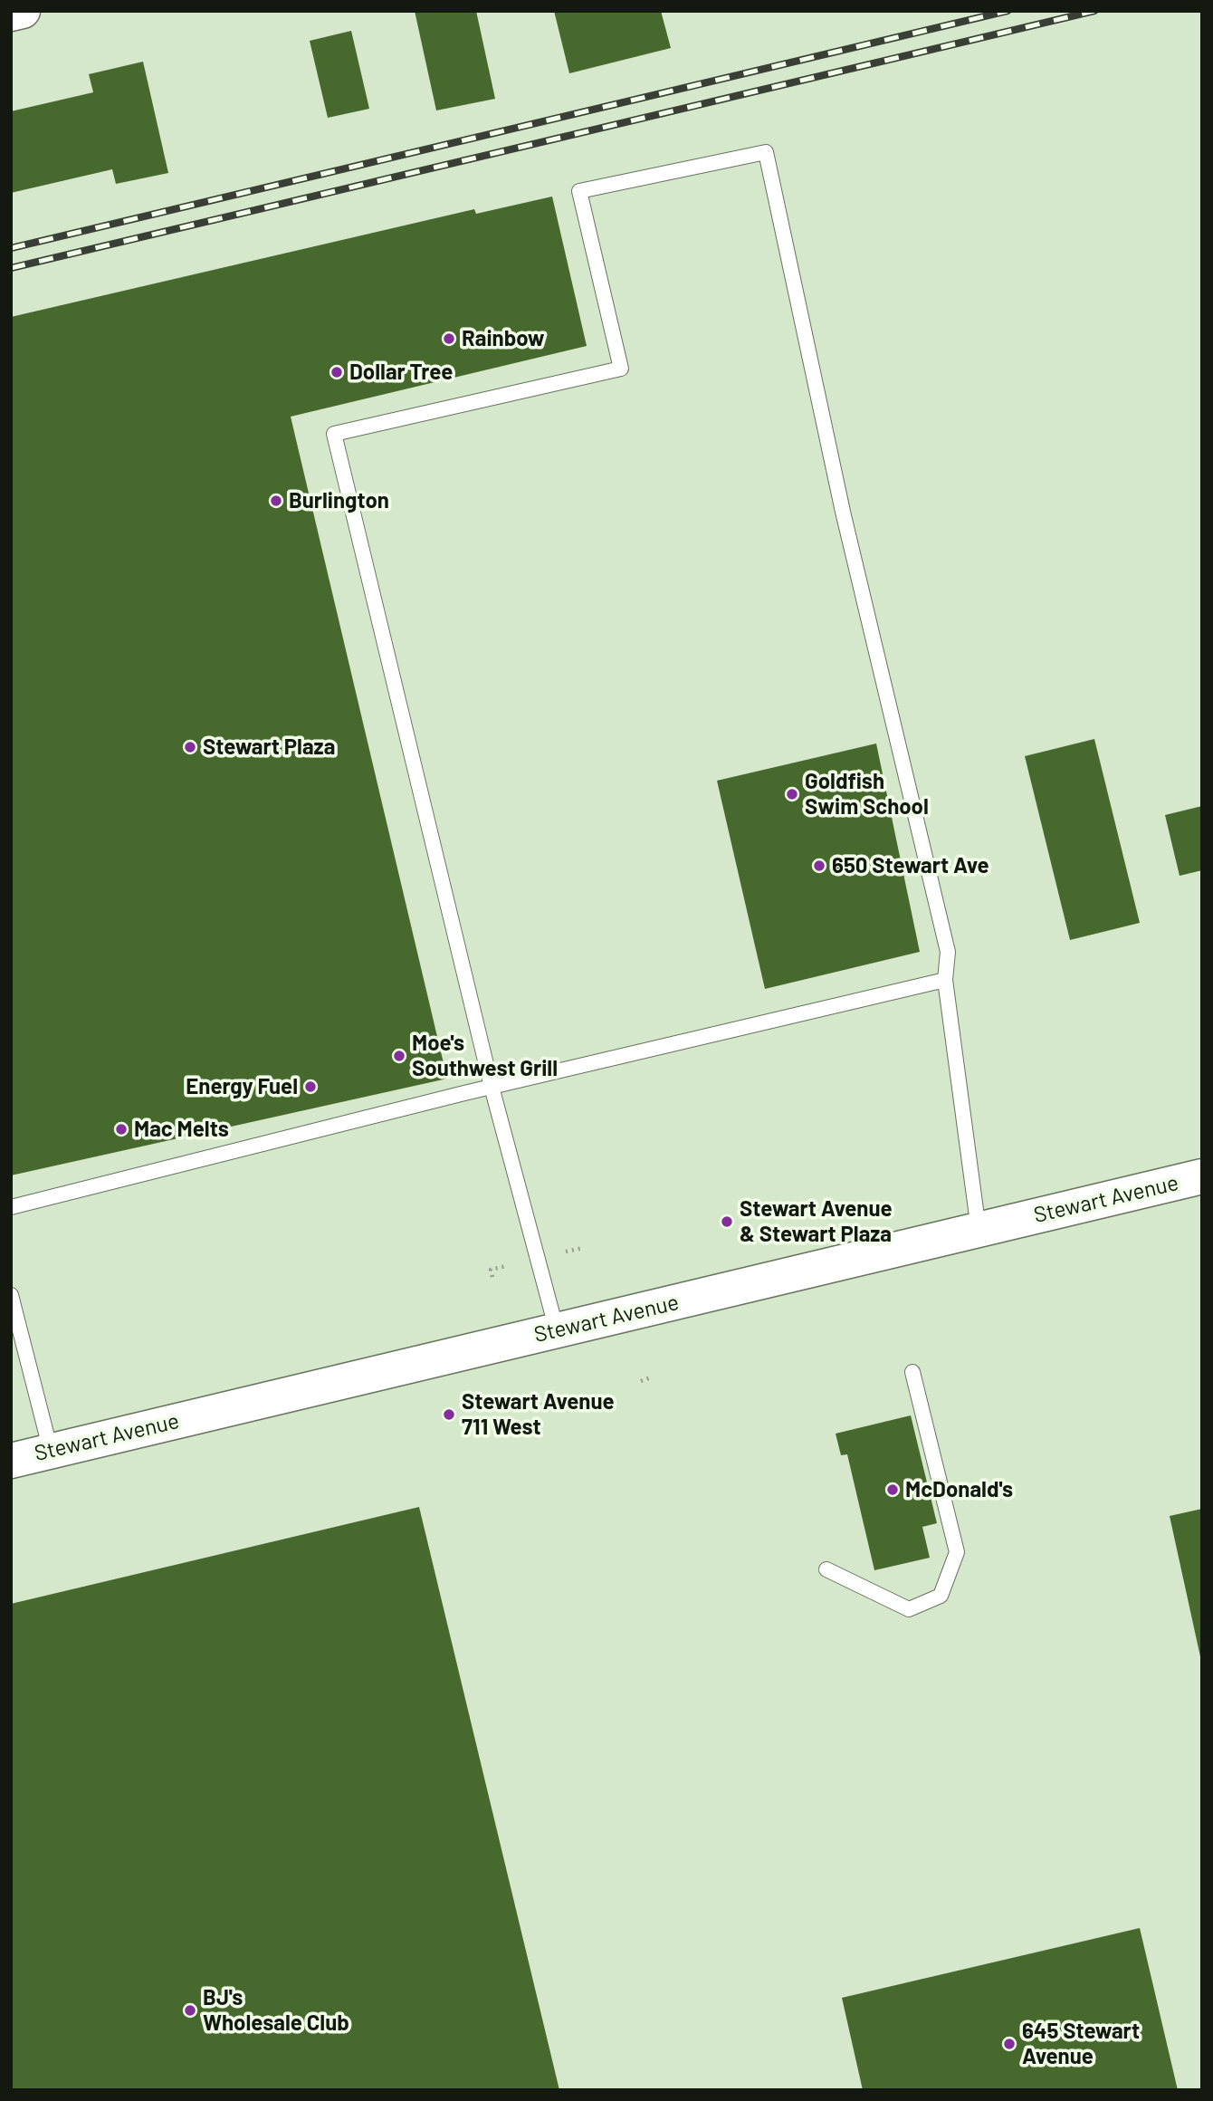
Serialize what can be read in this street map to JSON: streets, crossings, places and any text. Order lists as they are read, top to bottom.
{
  "streets": {
    "main road": ["Stewart Avenue"]
  },
  "places": [
    "Rainbow",
    "Dollar Tree",
    "Burlington",
    "Stewart Plaza",
    "Goldfish Swim School",
    "650 Stewart Ave",
    "Moe's Southwest Grill",
    "Energy Fuel",
    "Mac Melts",
    "Stewart Avenue & Stewart Plaza",
    "Stewart Avenue 711 West",
    "McDonald's",
    "BJ's Wholesale Club",
    "645 Stewart Avenue"
  ]
}
